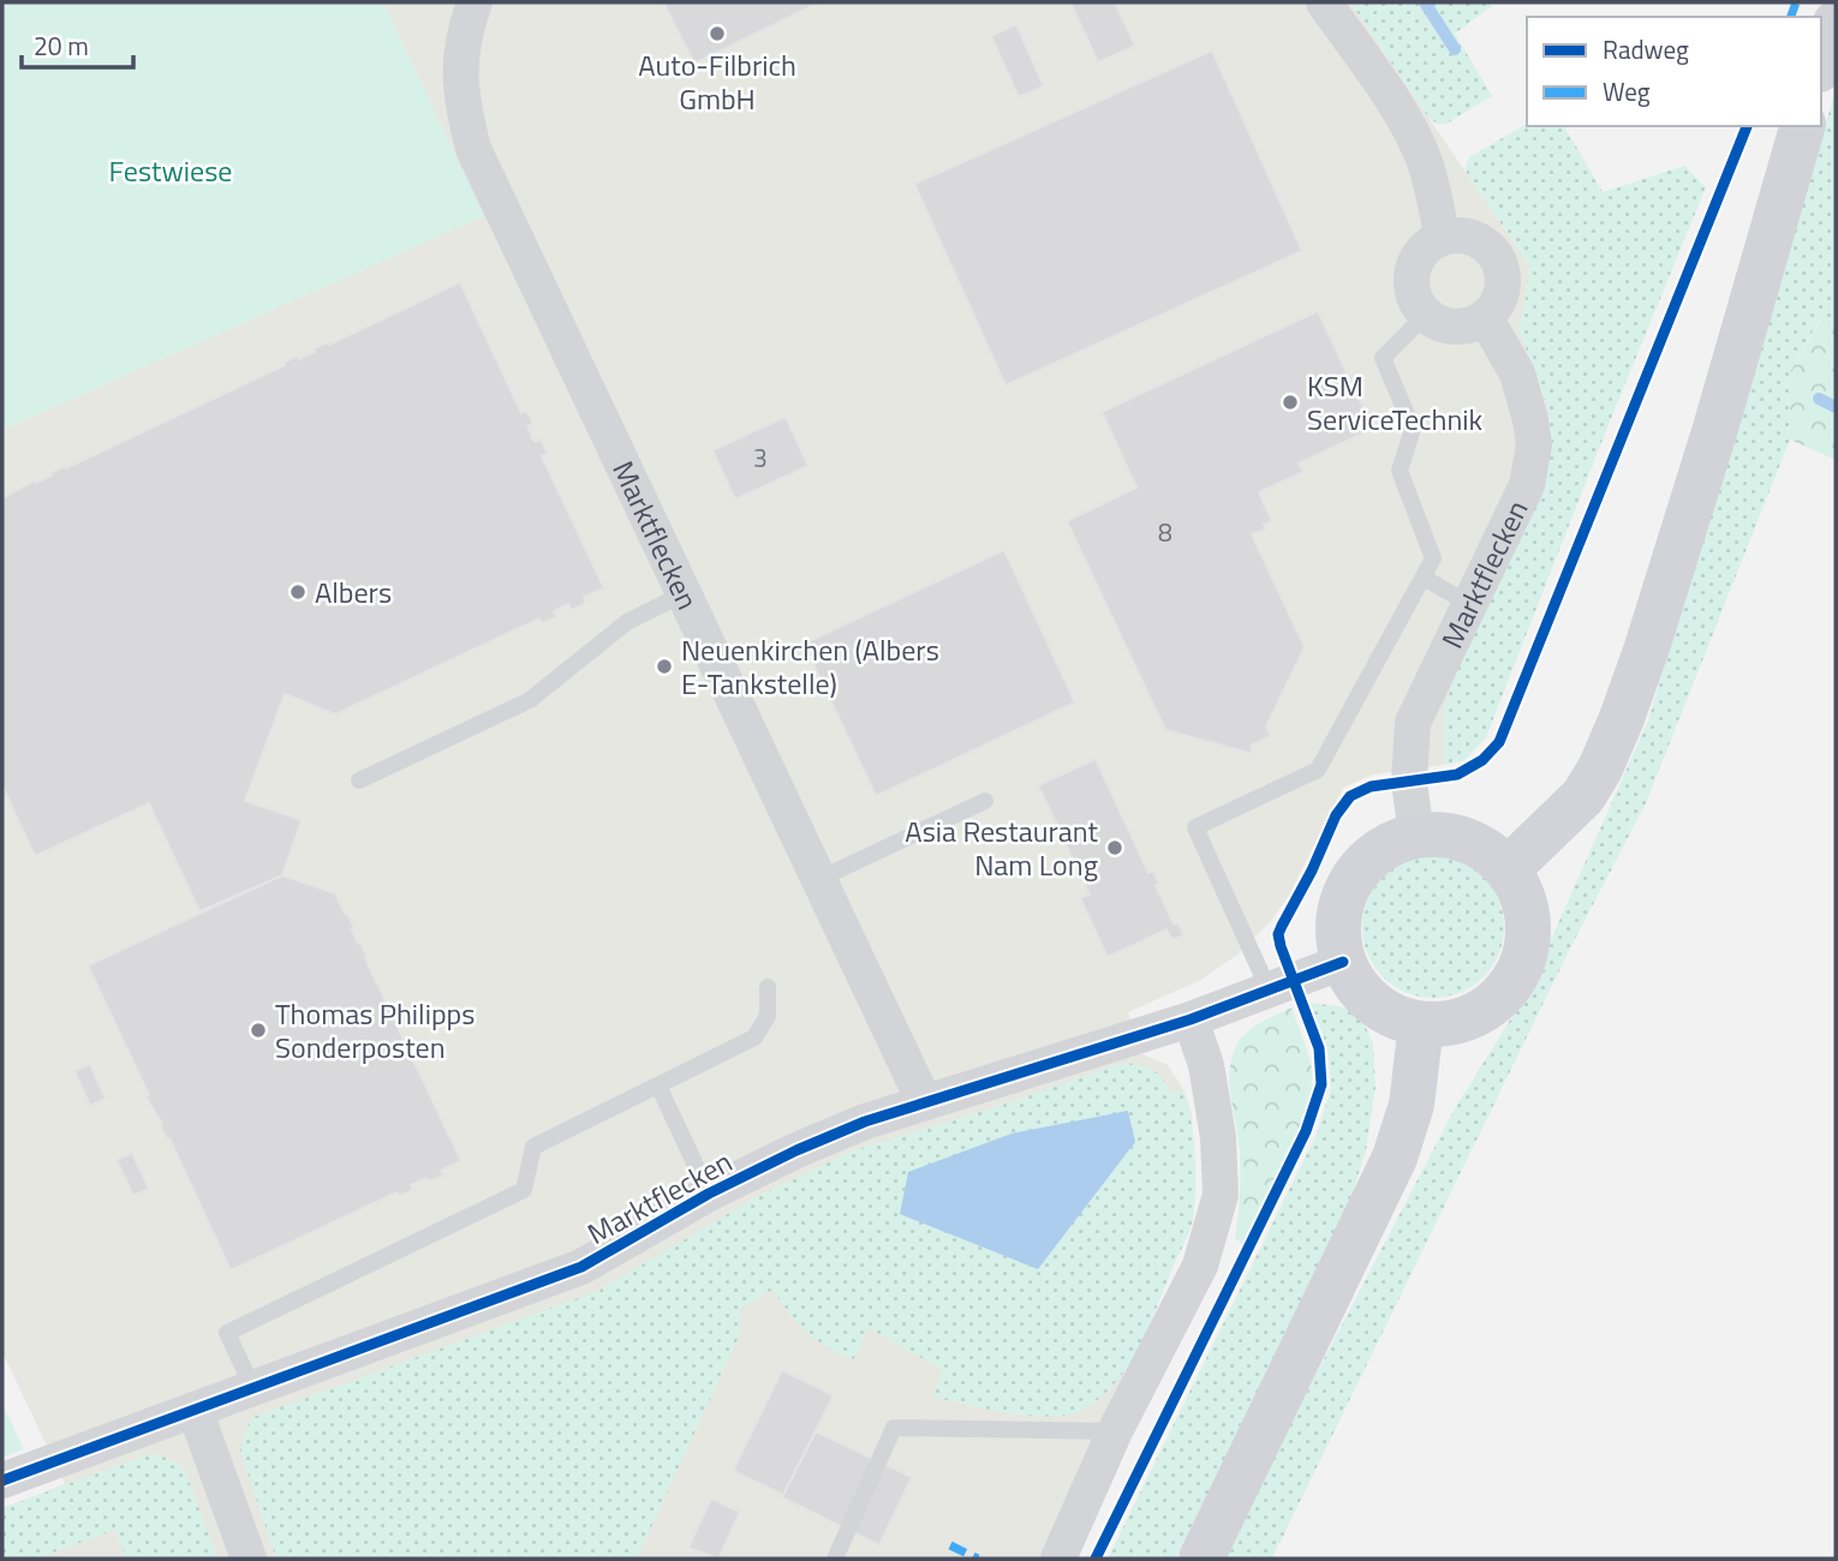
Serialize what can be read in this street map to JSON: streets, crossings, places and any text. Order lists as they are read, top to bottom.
{
  "streets": {
    "street": ["Marktflecken"]
  },
  "parks": ["Festwiese"],
  "places": [
    "Auto-Filbrich GmbH",
    "KSM ServiceTechnik",
    "Albers",
    "Neuenkirchen (Albers E-Tankstelle)",
    "Asia Restaurant Nam Long",
    "Thomas Philipps Sonderposten"
  ],
  "house_numbers": ["3", "8"],
  "legend": ["Radweg", "Weg"],
  "scale_bar": "20 m"
}
